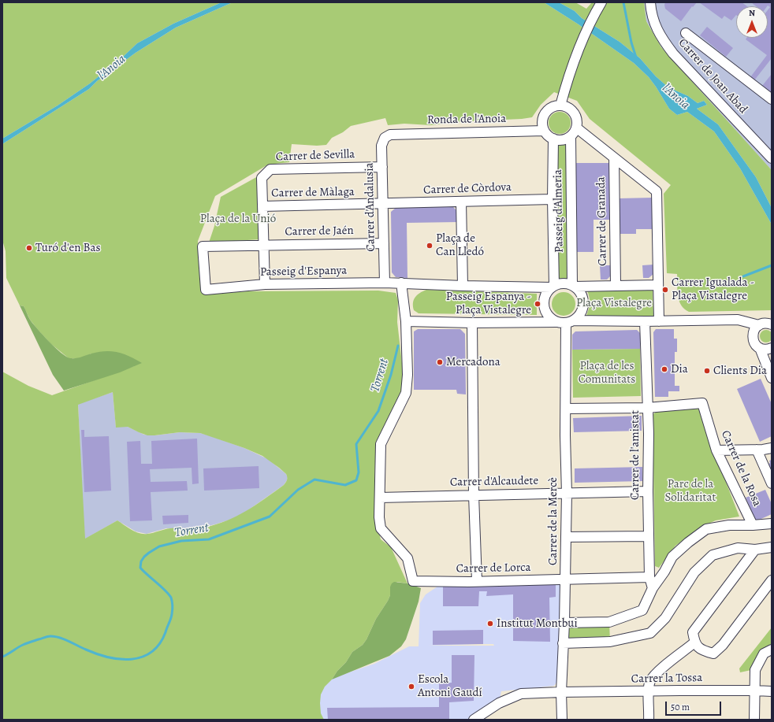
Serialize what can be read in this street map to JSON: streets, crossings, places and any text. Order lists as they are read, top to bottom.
{
  "streets": {
    "street": [
      "Carrer de Joan Abad",
      "Ronda de l'Anoia",
      "Carrer de Sevilla",
      "Carrer de Còrdova",
      "Carrer de Màlaga",
      "Carrer d'Andalusia",
      "Passeig d'Almeria",
      "Carrer de Granada",
      "Carrer de Jaén",
      "Passeig d'Espanya",
      "Carrer de l'amistat",
      "Carrer de la Rosa",
      "Carrer d'Alcaudete",
      "Carrer de la Mercè",
      "Carrer de Lorca",
      "Carrer la Tossa"
    ]
  },
  "crossings": [
    ["Ronda de l'Anoia", "Carrer d'Andalusia"],
    ["Ronda de l'Anoia", "Passeig d'Almeria"],
    ["Carrer de Sevilla", "Carrer de Màlaga"],
    ["Carrer de Sevilla", "Carrer d'Andalusia"],
    ["Carrer de Sevilla", "Carrer de Jaén"],
    ["Carrer de Sevilla", "Passeig d'Espanya"],
    ["Carrer de Còrdova", "Carrer de Màlaga"],
    ["Carrer de Còrdova", "Carrer d'Andalusia"],
    ["Carrer de Còrdova", "Passeig d'Almeria"],
    ["Carrer de Màlaga", "Carrer d'Andalusia"],
    ["Carrer d'Andalusia", "Carrer de Jaén"],
    ["Carrer d'Andalusia", "Passeig d'Espanya"],
    ["Passeig d'Almeria", "Passeig d'Espanya"],
    ["Passeig d'Almeria", "Carrer de la Mercè"],
    ["Carrer de Granada", "Passeig d'Espanya"],
    ["Carrer de Jaén", "Passeig d'Espanya"],
    ["Passeig d'Espanya", "Carrer de la Mercè"],
    ["Carrer de l'amistat", "Carrer de la Rosa"],
    ["Carrer de l'amistat", "Carrer d'Alcaudete"],
    ["Carrer de l'amistat", "Carrer de Lorca"],
    ["Carrer d'Alcaudete", "Carrer de la Mercè"],
    ["Carrer d'Alcaudete", "Carrer de Lorca"],
    ["Carrer de la Mercè", "Carrer de Lorca"],
    ["Carrer de la Mercè", "Carrer la Tossa"]
  ],
  "water": ["l'Anoia", "Torrent"],
  "parks": [
    "Plaça de la Unió",
    "Plaça Vistalegre",
    "Plaça de les Comunitats",
    "Parc de la Solidaritat"
  ],
  "places": [
    "Plaça de Can Lledó",
    "Turó d'en Bas",
    "Carrer Igualada - Plaça Vistalegre",
    "Passeig Espanya - Plaça Vistalegre",
    "Mercadona",
    "Dia",
    "Clients Dia",
    "Institut Montbui",
    "Escola Antoni Gaudí"
  ],
  "scale_bar": "50 m",
  "north": "top"
}
